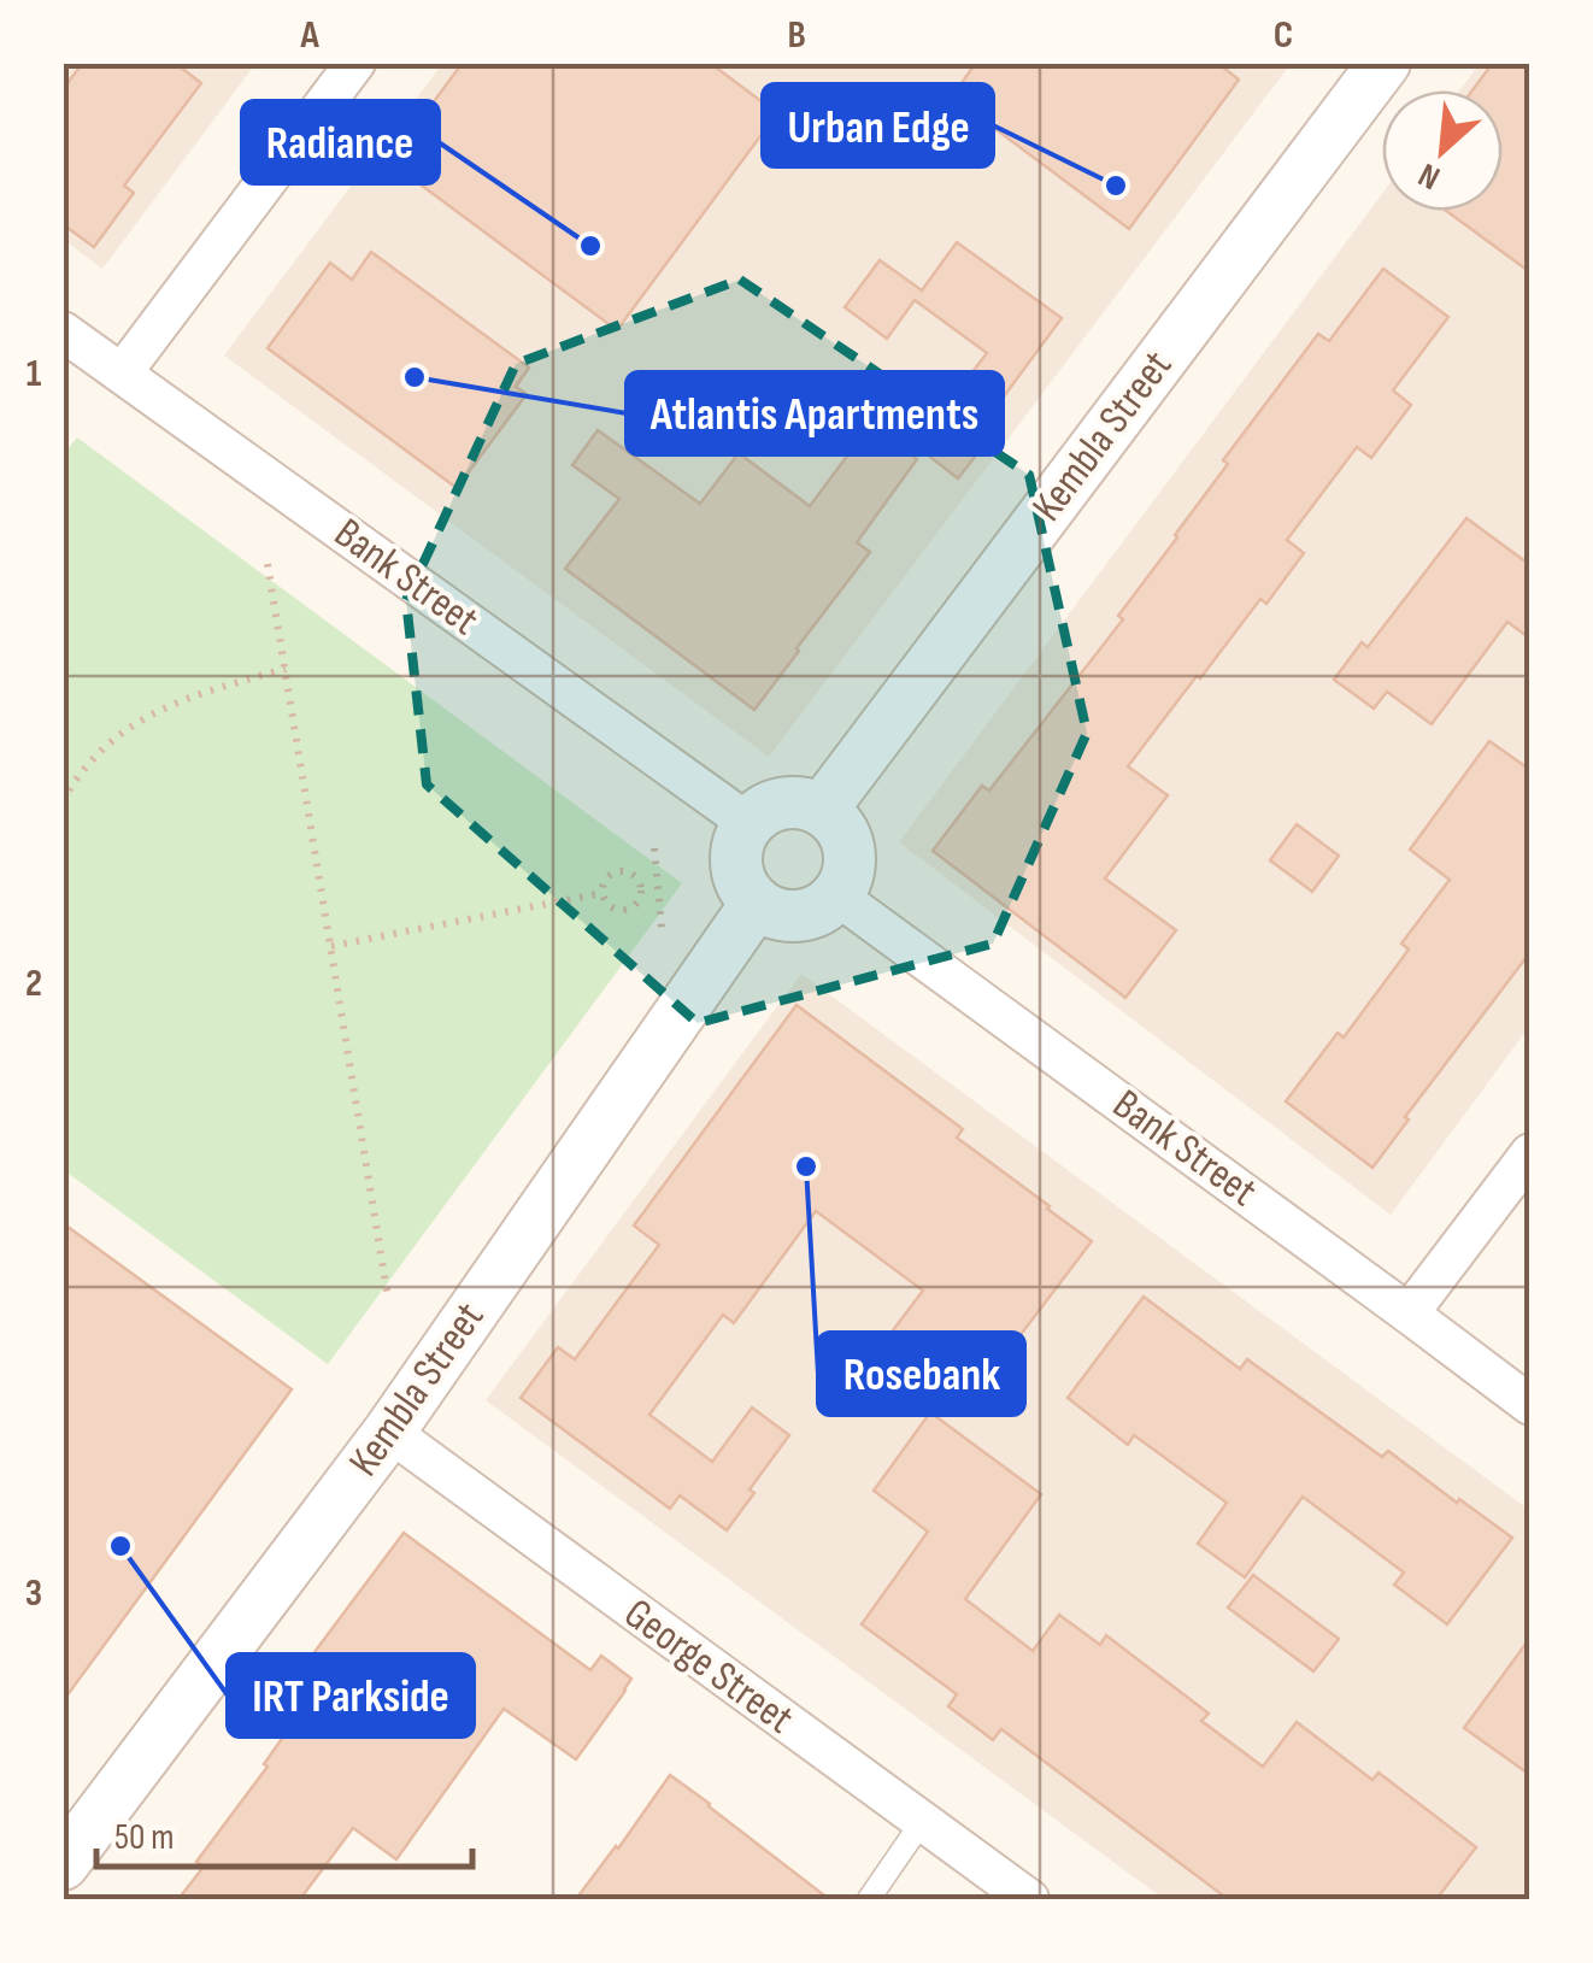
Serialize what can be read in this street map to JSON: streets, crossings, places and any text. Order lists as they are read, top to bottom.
{
  "streets": {
    "street": ["Kembla Street", "Bank Street", "George Street"]
  },
  "crossings": [
    ["Kembla Street", "Bank Street"],
    ["Kembla Street", "George Street"]
  ],
  "places": [
    "Urban Edge",
    "Radiance",
    "Atlantis Apartments",
    "Rosebank",
    "IRT Parkside"
  ],
  "scale_bar": "50 m",
  "north": "bottom left",
  "grid": {
    "columns": ["A", "B", "C"],
    "rows": ["1", "2", "3"]
  }
}
